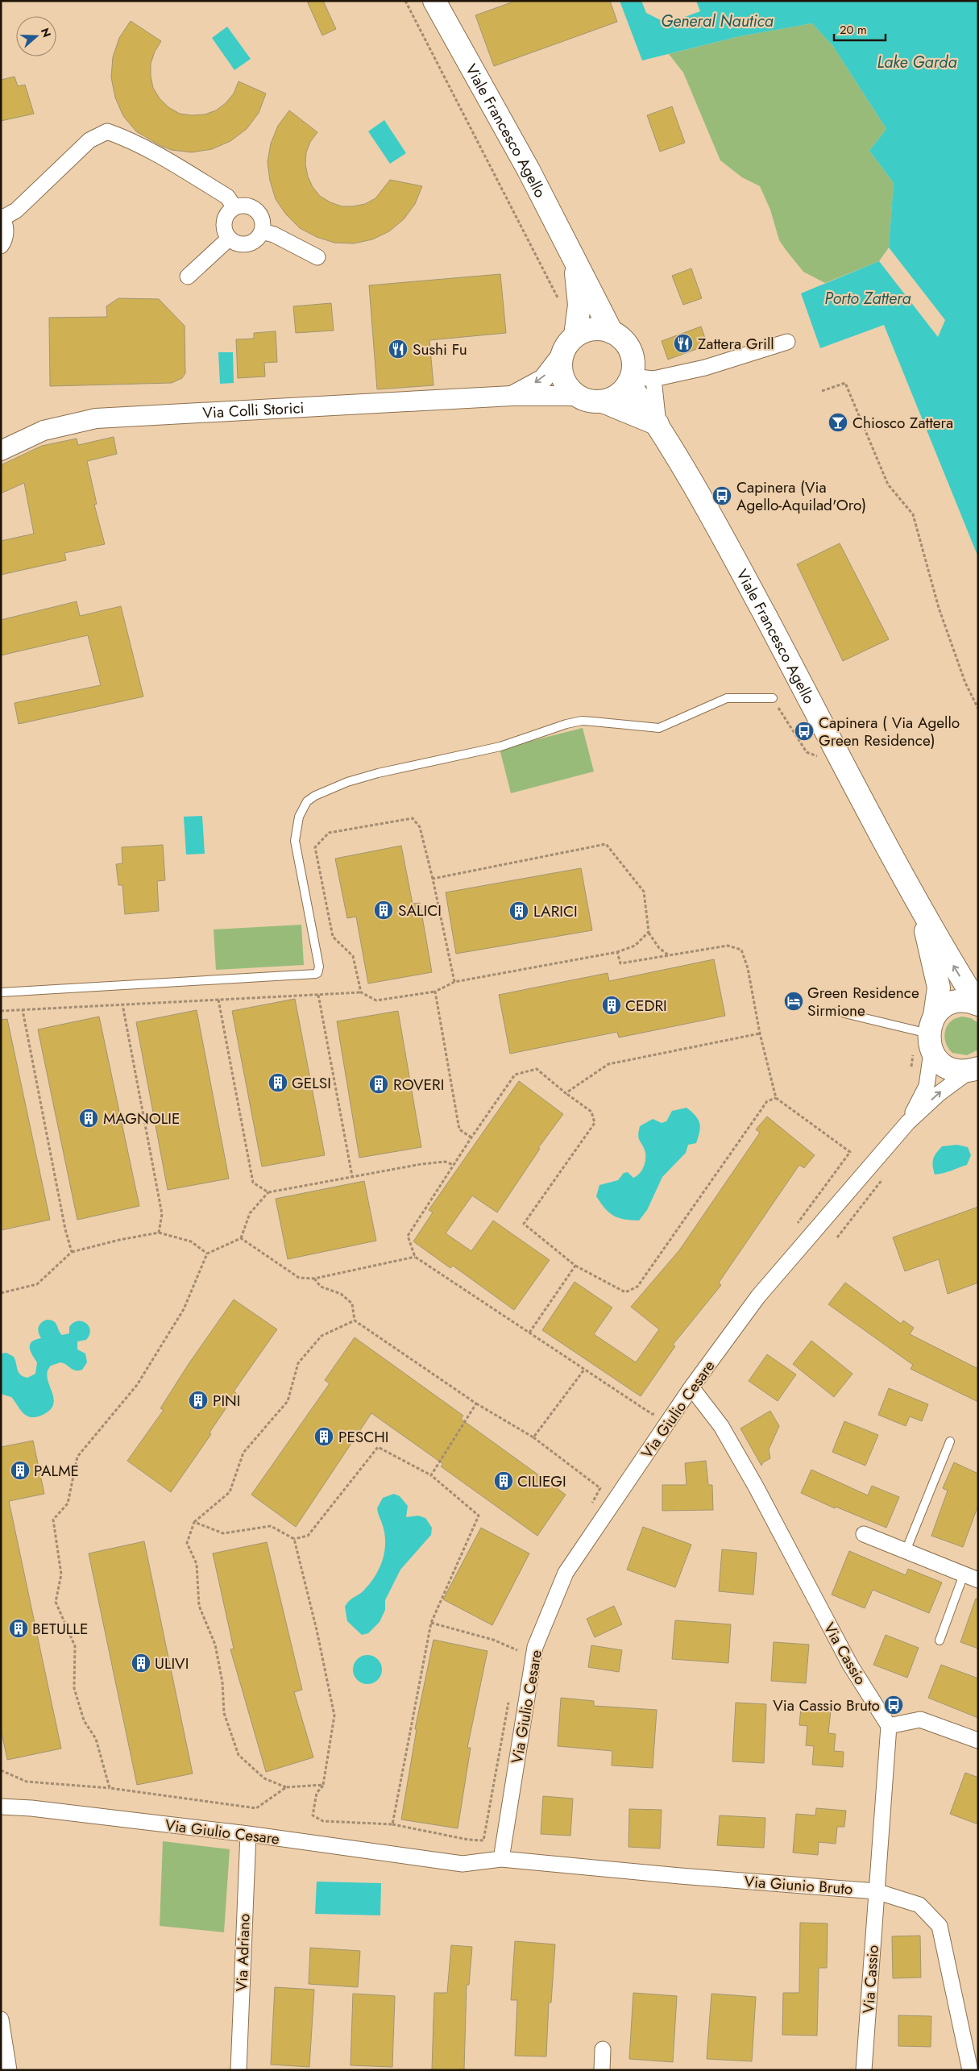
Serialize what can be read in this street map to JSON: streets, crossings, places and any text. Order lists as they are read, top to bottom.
{
  "streets": {
    "main road": ["Viale Francesco Agello"],
    "street": [
      "Via Colli Storici",
      "Via Giulio Cesare",
      "Via Cassio",
      "Via Giunio Bruto",
      "Via Adriano"
    ]
  },
  "crossings": [
    ["Viale Francesco Agello", "Via Colli Storici"],
    ["Viale Francesco Agello", "Via Giulio Cesare"],
    ["Via Giulio Cesare", "Via Cassio"],
    ["Via Giulio Cesare", "Via Giunio Bruto"],
    ["Via Giulio Cesare", "Via Adriano"],
    ["Via Cassio", "Via Giunio Bruto"]
  ],
  "water": ["General Nautica", "Lake Garda", "Porto Zattera"],
  "places": {
    "restaurant": ["Zattera Grill", "Sushi Fu"],
    "bar": ["Chiosco Zattera"],
    "bus stop": ["Capinera (Via Agello-Aquilad'Oro)", "Capinera ( Via Agello Green Residence)", "Via Cassio Bruto"],
    "building": [
      "SALICI",
      "LARICI",
      "CEDRI",
      "GELSI",
      "ROVERI",
      "MAGNOLIE",
      "PINI",
      "PESCHI",
      "PALME",
      "CILIEGI",
      "BETULLE",
      "ULIVI"
    ],
    "hotel": ["Green Residence Sirmione"]
  },
  "scale_bar": "20 m",
  "north": "right"
}
